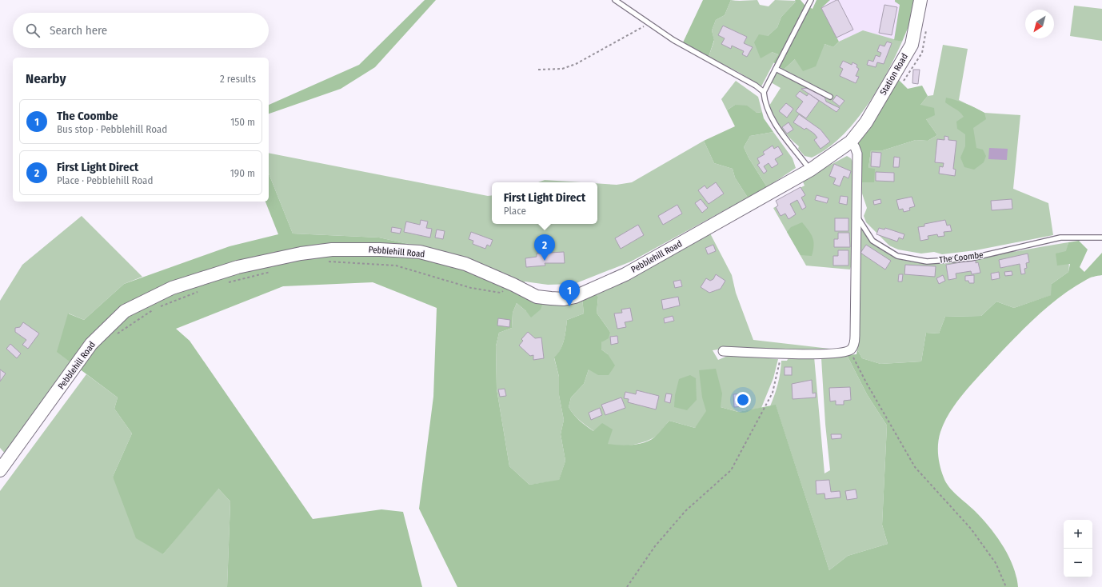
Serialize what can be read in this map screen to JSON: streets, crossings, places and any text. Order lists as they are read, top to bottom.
{
  "streets": {
    "main road": ["Station Road", "Pebblehill Road"],
    "lane": ["The Coombe"]
  },
  "crossings": [
    ["Station Road", "Pebblehill Road"]
  ],
  "north": "bottom left",
  "page": {
    "search": "Search here",
    "heading": ["Nearby", "2 results"],
    "list": [
      {
        "mark": "1",
        "name": "The Coombe",
        "note": "Bus stop · Pebblehill Road",
        "value": "150 m"
      },
      {
        "mark": "2",
        "name": "First Light Direct",
        "note": "Place · Pebblehill Road",
        "value": "190 m"
      }
    ],
    "popup": ["First Light Direct", "Place"],
    "pins": ["2", "1"],
    "map_buttons": ["+", "−"]
  }
}
